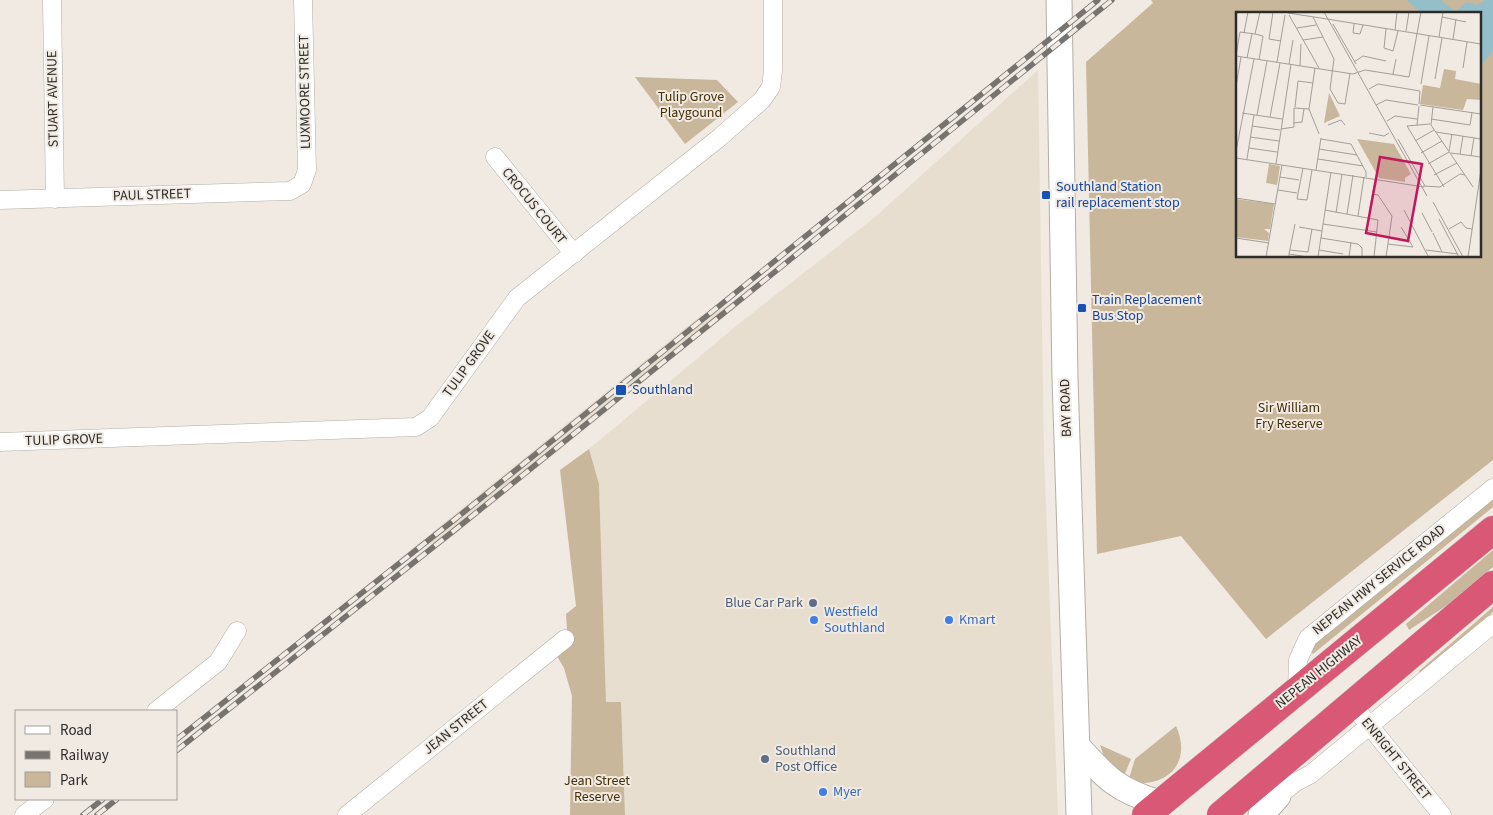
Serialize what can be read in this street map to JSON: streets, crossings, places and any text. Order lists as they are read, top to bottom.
{
  "streets": {
    "highway": ["NEPEAN HIGHWAY"],
    "main road": ["BAY ROAD"],
    "street": [
      "LUXMOORE STREET",
      "STUART AVENUE",
      "PAUL STREET",
      "CROCUS COURT",
      "TULIP GROVE",
      "NEPEAN HWY SERVICE ROAD",
      "JEAN STREET",
      "ENRIGHT STREET"
    ]
  },
  "crossings": [
    ["LUXMOORE STREET", "PAUL STREET"],
    ["STUART AVENUE", "PAUL STREET"],
    ["CROCUS COURT", "TULIP GROVE"],
    ["NEPEAN HWY SERVICE ROAD", "NEPEAN HIGHWAY"]
  ],
  "parks": ["Tulip Grove Playgound", "Sir William Fry Reserve", "Jean Street Reserve"],
  "places": {
    "transit": ["Southland Station rail replacement stop", "Train Replacement Bus Stop", "Southland"],
    "other": [
      "Blue Car Park",
      "Westfield Southland",
      "Kmart",
      "Southland Post Office",
      "Myer"
    ]
  },
  "legend": ["Road", "Railway", "Park"]
}
